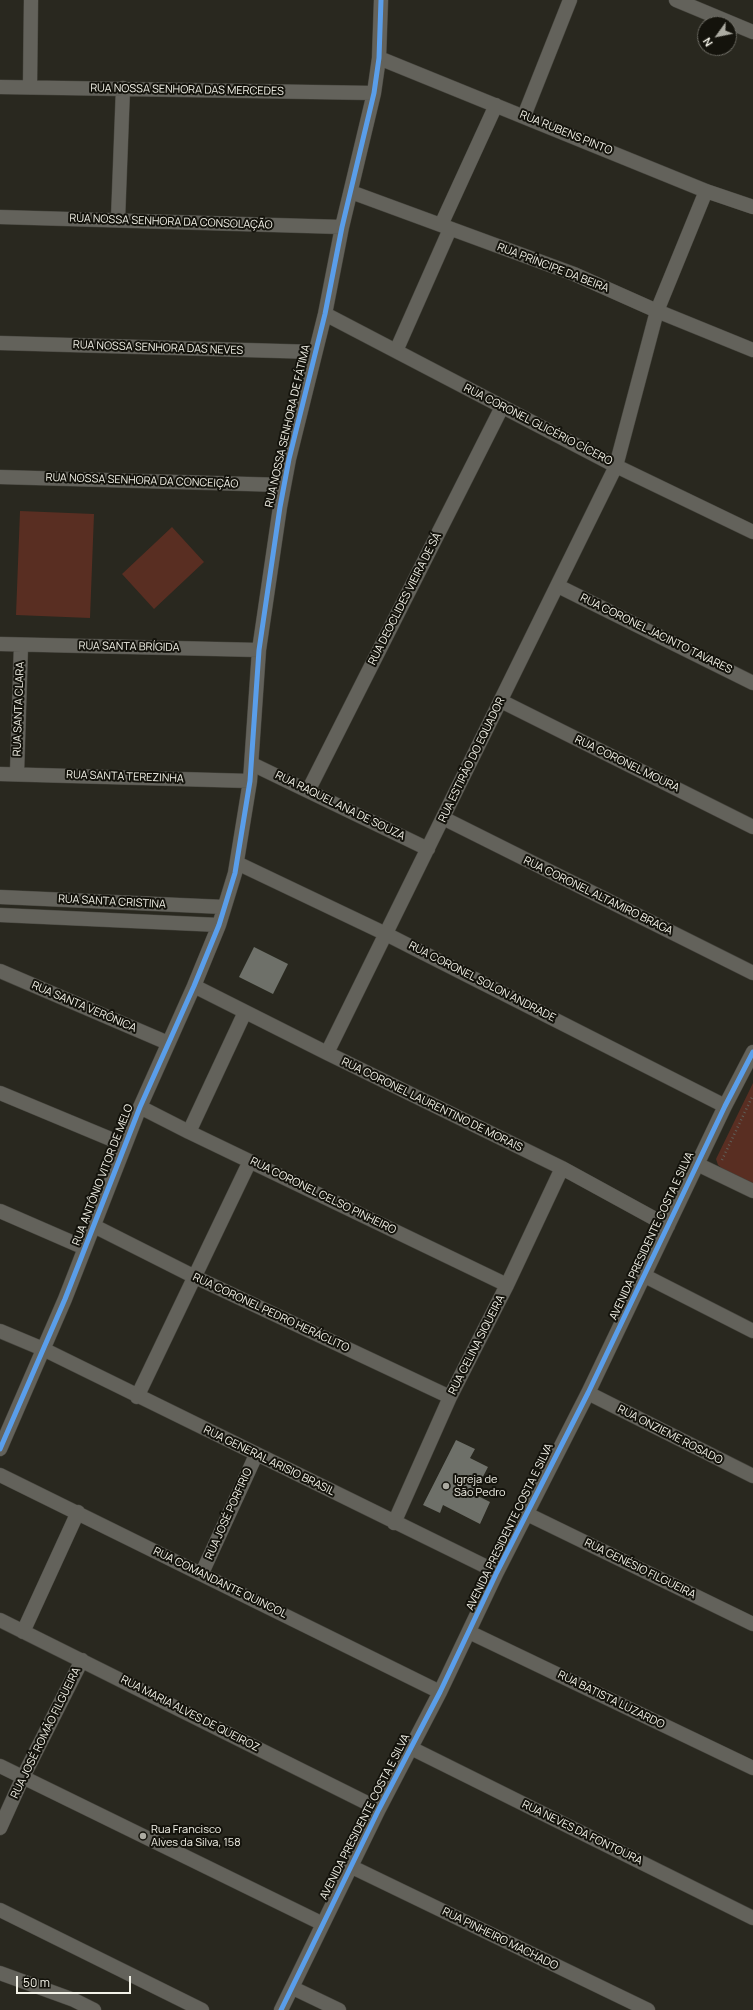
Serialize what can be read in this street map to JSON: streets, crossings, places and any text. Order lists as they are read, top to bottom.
{
  "streets": {
    "street": [
      "RUA NOSSA SENHORA DAS MERCEDES",
      "RUA RUBENS PINTO",
      "RUA NOSSA SENHORA DA CONSOLAÇÃO",
      "RUA PRÍNCIPE DA BEIRA",
      "RUA NOSSA SENHORA DAS NEVES",
      "RUA CORONEL GLICÉRIO CÍCERO",
      "RUA NOSSA SENHORA DE FÁTIMA",
      "RUA NOSSA SENHORA DA CONCEIÇÃO",
      "RUA DEOCLIDES VIEIRA DE SÁ",
      "RUA CORONEL JACINTO TAVARES",
      "RUA SANTA BRÍGIDA",
      "RUA SANTA CLARA",
      "RUA ESTIRÃO DO EQUADOR",
      "RUA CORONEL MOURA",
      "RUA SANTA TEREZINHA",
      "RUA RAQUEL ANA DE SOUZA",
      "RUA CORONEL ALTAMIRO BRAGA",
      "RUA SANTA CRISTINA",
      "RUA CORONEL SOLON ANDRADE",
      "RUA SANTA VERÔNICA",
      "RUA CORONEL LAURENTINO DE MORAIS",
      "RUA ANTÔNIO VITOR DE MELO",
      "RUA CORONEL CELSO PINHEIRO",
      "AVENIDA PRESIDENTE COSTA E SILVA",
      "RUA CORONEL PEDRO HERÁCLITO",
      "RUA CELINA SIQUEIRA",
      "RUA ONZIEME ROSADO",
      "RUA GENERAL ARISIO BRASIL",
      "RUA JOSÉ PORFIRIO",
      "RUA GENÉSIO FILGUEIRA",
      "RUA COMANDANTE QUINCOL",
      "RUA BATISTA LUZARDO",
      "RUA MARIA ALVES DE QUEIROZ",
      "RUA JOSÉ ROMÃO FILGUEIRA",
      "RUA NEVES DA FONTOURA",
      "RUA PINHEIRO MACHADO"
    ]
  },
  "crossings": [
    ["RUA NOSSA SENHORA DAS MERCEDES", "RUA NOSSA SENHORA DE FÁTIMA"],
    ["RUA RUBENS PINTO", "RUA NOSSA SENHORA DE FÁTIMA"],
    ["RUA RUBENS PINTO", "RUA ESTIRÃO DO EQUADOR"],
    ["RUA NOSSA SENHORA DA CONSOLAÇÃO", "RUA NOSSA SENHORA DE FÁTIMA"],
    ["RUA PRÍNCIPE DA BEIRA", "RUA NOSSA SENHORA DE FÁTIMA"],
    ["RUA PRÍNCIPE DA BEIRA", "RUA ESTIRÃO DO EQUADOR"],
    ["RUA NOSSA SENHORA DAS NEVES", "RUA NOSSA SENHORA DE FÁTIMA"],
    ["RUA CORONEL GLICÉRIO CÍCERO", "RUA NOSSA SENHORA DE FÁTIMA"],
    ["RUA CORONEL GLICÉRIO CÍCERO", "RUA DEOCLIDES VIEIRA DE SÁ"],
    ["RUA CORONEL GLICÉRIO CÍCERO", "RUA ESTIRÃO DO EQUADOR"],
    ["RUA NOSSA SENHORA DE FÁTIMA", "RUA NOSSA SENHORA DA CONCEIÇÃO"],
    ["RUA NOSSA SENHORA DE FÁTIMA", "RUA SANTA BRÍGIDA"],
    ["RUA NOSSA SENHORA DE FÁTIMA", "RUA SANTA TEREZINHA"],
    ["RUA NOSSA SENHORA DE FÁTIMA", "RUA RAQUEL ANA DE SOUZA"],
    ["RUA NOSSA SENHORA DE FÁTIMA", "RUA SANTA CRISTINA"],
    ["RUA NOSSA SENHORA DE FÁTIMA", "RUA CORONEL SOLON ANDRADE"],
    ["RUA NOSSA SENHORA DE FÁTIMA", "RUA ANTÔNIO VITOR DE MELO"],
    ["RUA DEOCLIDES VIEIRA DE SÁ", "RUA RAQUEL ANA DE SOUZA"],
    ["RUA CORONEL JACINTO TAVARES", "RUA ESTIRÃO DO EQUADOR"],
    ["RUA SANTA BRÍGIDA", "RUA SANTA CLARA"],
    ["RUA SANTA CLARA", "RUA SANTA TEREZINHA"],
    ["RUA ESTIRÃO DO EQUADOR", "RUA CORONEL MOURA"],
    ["RUA ESTIRÃO DO EQUADOR", "RUA RAQUEL ANA DE SOUZA"],
    ["RUA ESTIRÃO DO EQUADOR", "RUA CORONEL ALTAMIRO BRAGA"],
    ["RUA ESTIRÃO DO EQUADOR", "RUA CORONEL SOLON ANDRADE"],
    ["RUA ESTIRÃO DO EQUADOR", "RUA CORONEL LAURENTINO DE MORAIS"],
    ["RUA SANTA CRISTINA", "RUA ANTÔNIO VITOR DE MELO"],
    ["RUA CORONEL SOLON ANDRADE", "AVENIDA PRESIDENTE COSTA E SILVA"],
    ["RUA SANTA VERÔNICA", "RUA ANTÔNIO VITOR DE MELO"],
    ["RUA CORONEL LAURENTINO DE MORAIS", "RUA ANTÔNIO VITOR DE MELO"],
    ["RUA CORONEL LAURENTINO DE MORAIS", "AVENIDA PRESIDENTE COSTA E SILVA"],
    ["RUA CORONEL LAURENTINO DE MORAIS", "RUA CELINA SIQUEIRA"],
    ["RUA ANTÔNIO VITOR DE MELO", "RUA CORONEL CELSO PINHEIRO"],
    ["RUA ANTÔNIO VITOR DE MELO", "RUA CORONEL PEDRO HERÁCLITO"],
    ["RUA ANTÔNIO VITOR DE MELO", "RUA GENERAL ARISIO BRASIL"],
    ["RUA CORONEL CELSO PINHEIRO", "RUA CELINA SIQUEIRA"],
    ["AVENIDA PRESIDENTE COSTA E SILVA", "RUA ONZIEME ROSADO"],
    ["AVENIDA PRESIDENTE COSTA E SILVA", "RUA GENERAL ARISIO BRASIL"],
    ["AVENIDA PRESIDENTE COSTA E SILVA", "RUA GENÉSIO FILGUEIRA"],
    ["AVENIDA PRESIDENTE COSTA E SILVA", "RUA COMANDANTE QUINCOL"],
    ["AVENIDA PRESIDENTE COSTA E SILVA", "RUA BATISTA LUZARDO"],
    ["AVENIDA PRESIDENTE COSTA E SILVA", "RUA MARIA ALVES DE QUEIROZ"],
    ["AVENIDA PRESIDENTE COSTA E SILVA", "RUA NEVES DA FONTOURA"],
    ["AVENIDA PRESIDENTE COSTA E SILVA", "RUA PINHEIRO MACHADO"],
    ["RUA CORONEL PEDRO HERÁCLITO", "RUA CELINA SIQUEIRA"],
    ["RUA CELINA SIQUEIRA", "RUA GENERAL ARISIO BRASIL"],
    ["RUA GENERAL ARISIO BRASIL", "RUA JOSÉ PORFIRIO"],
    ["RUA JOSÉ PORFIRIO", "RUA COMANDANTE QUINCOL"],
    ["RUA MARIA ALVES DE QUEIROZ", "RUA JOSÉ ROMÃO FILGUEIRA"]
  ],
  "places": ["Igreja de São Pedro", "Rua Francisco Alves da Silva, 158"],
  "scale_bar": "50 m",
  "north": "bottom left"
}
